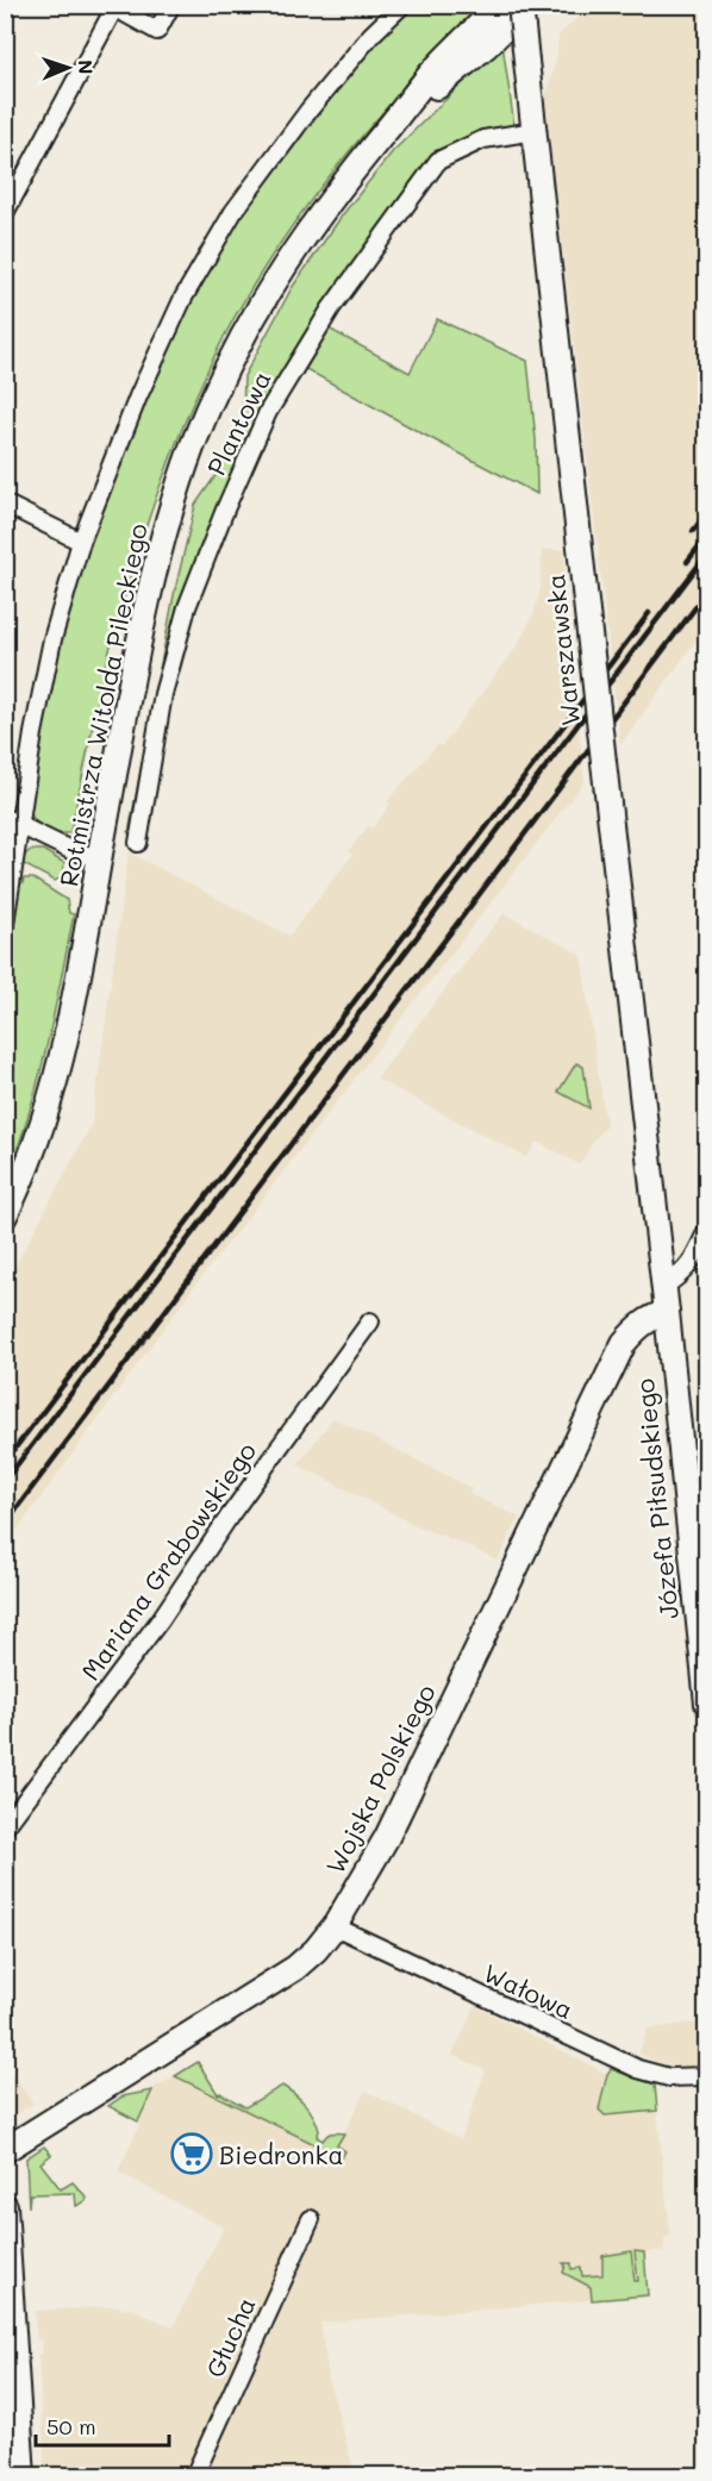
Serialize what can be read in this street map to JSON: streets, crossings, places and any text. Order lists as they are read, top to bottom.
{
  "streets": {
    "main road": [
      "Warszawska",
      "Rotmistrza Witolda Pileckiego",
      "Józefa Piłsudskiego",
      "Wojska Polskiego"
    ],
    "street": [
      "Plantowa",
      "Mariana Grabowskiego",
      "Wałowa",
      "Głucha"
    ]
  },
  "crossings": [
    ["Plantowa", "Warszawska"],
    ["Warszawska", "Józefa Piłsudskiego"],
    ["Józefa Piłsudskiego", "Wojska Polskiego"],
    ["Wojska Polskiego", "Wałowa"]
  ],
  "places": {
    "supermarket": ["Biedronka"]
  },
  "scale_bar": "50 m",
  "north": "right"
}
